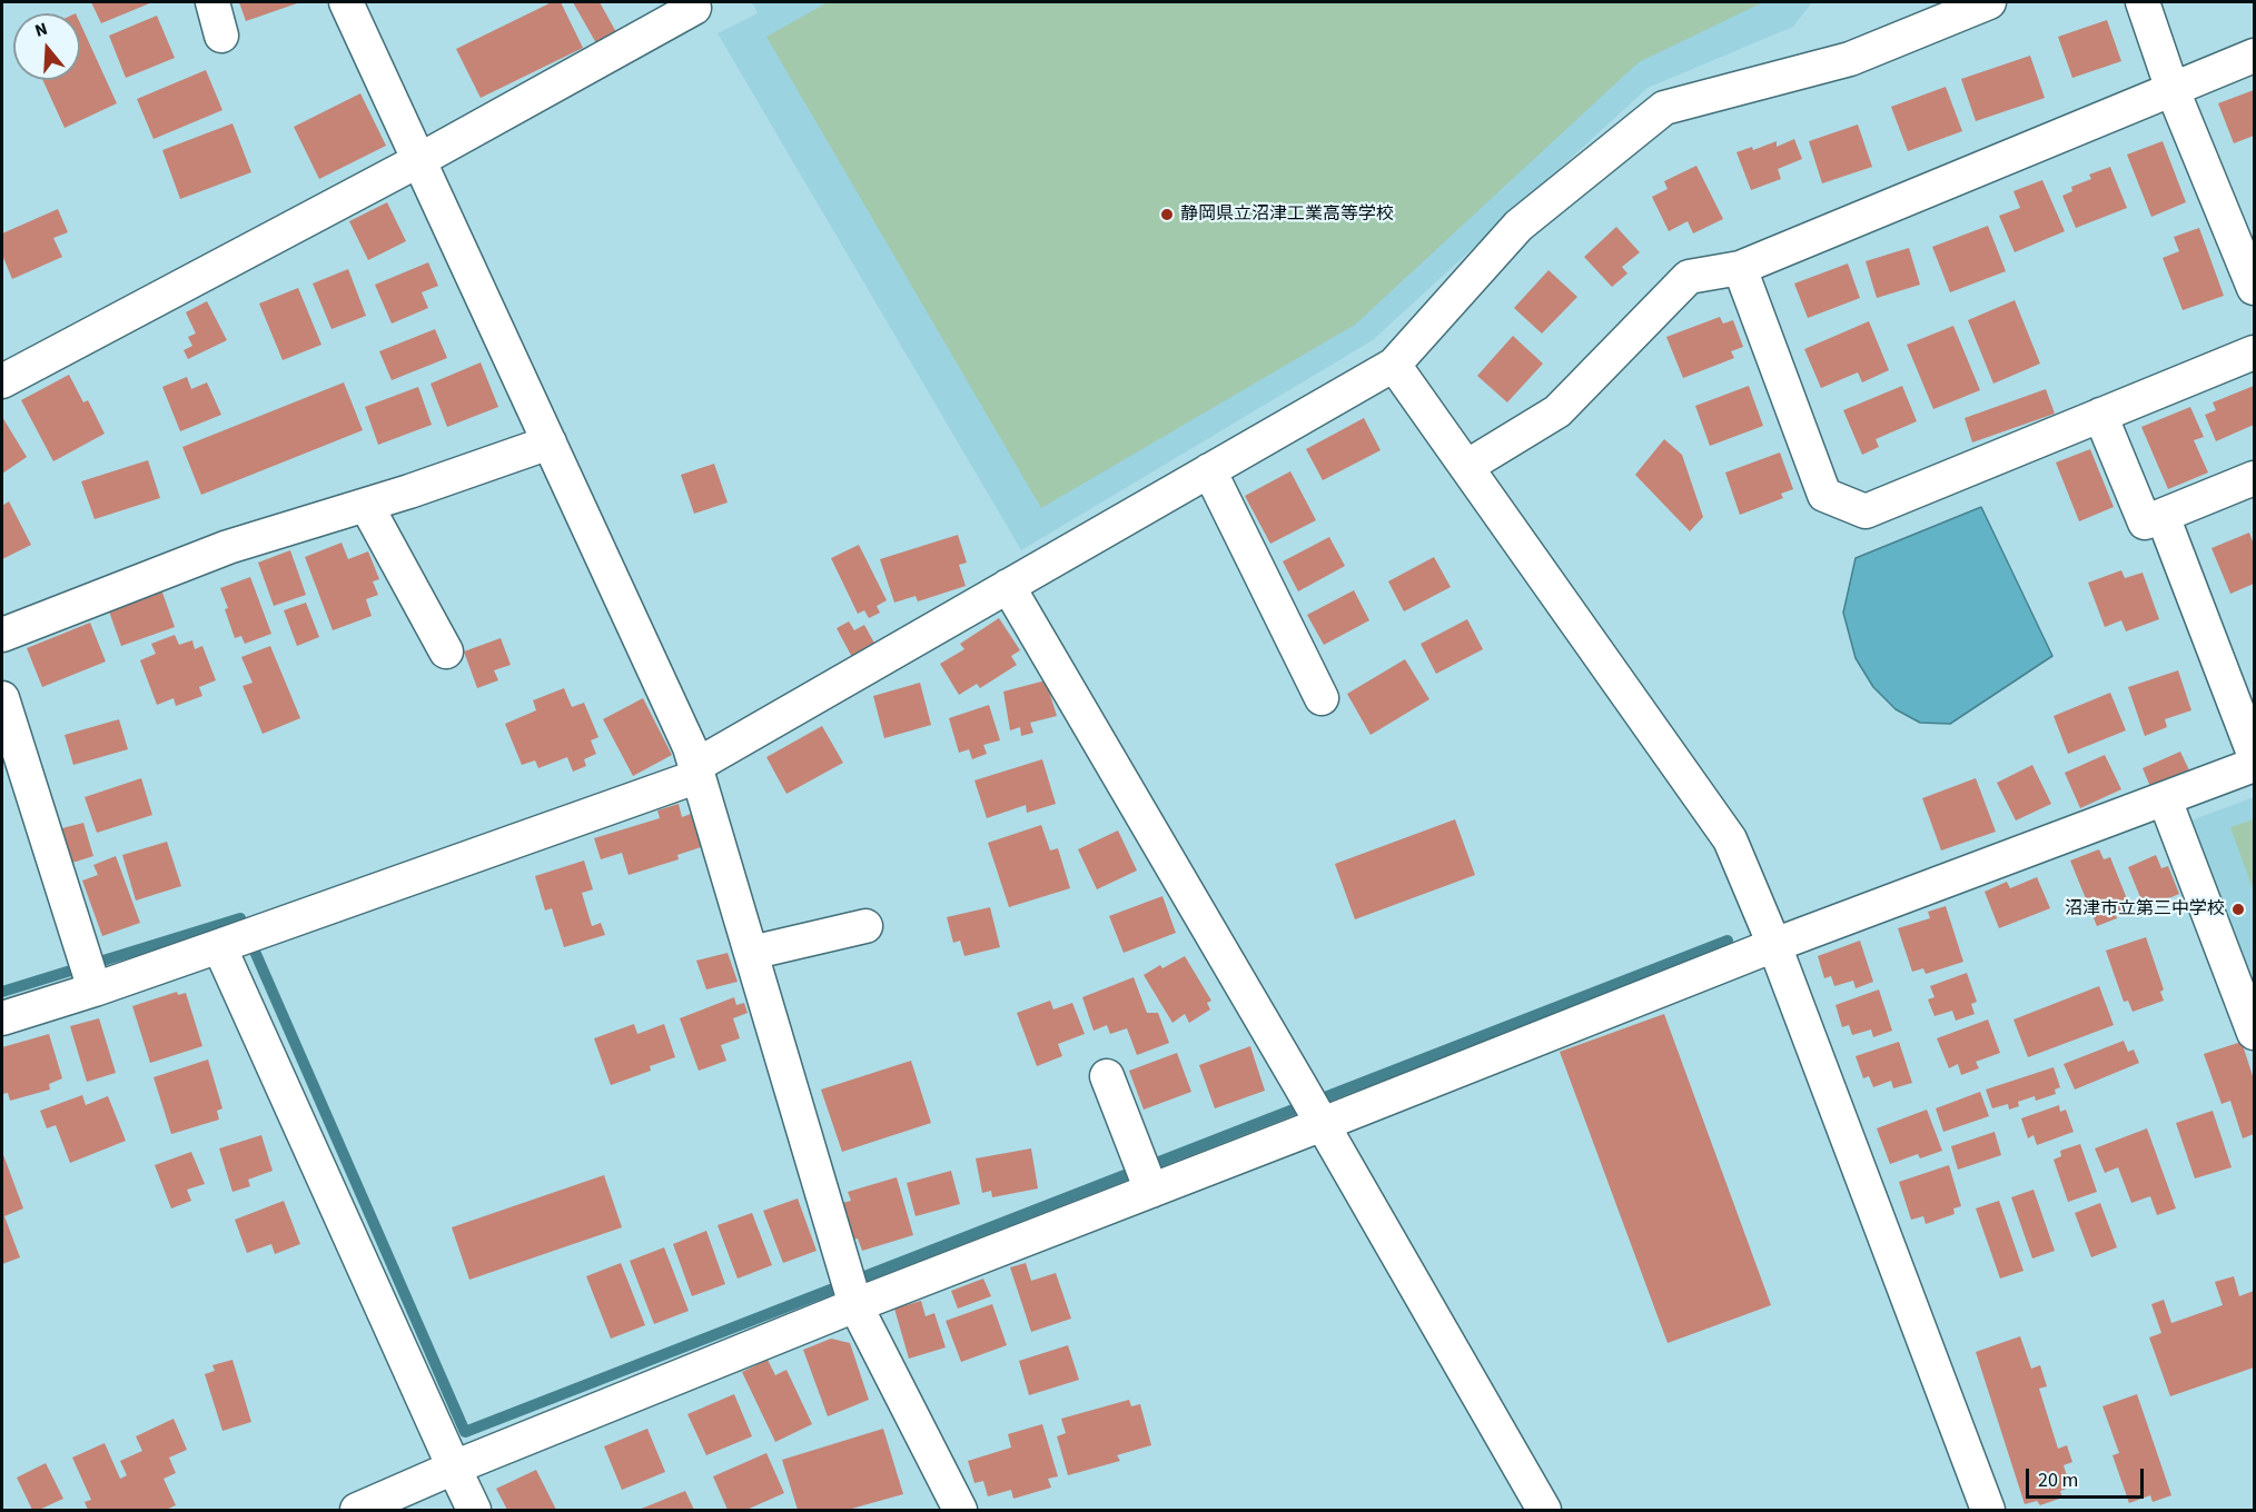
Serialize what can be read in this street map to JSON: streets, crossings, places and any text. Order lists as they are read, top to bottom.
{
  "places": ["静岡県立沼津工業高等学校", "沼津市立第三中学校"],
  "scale_bar": "20 m",
  "north": "top"
}
